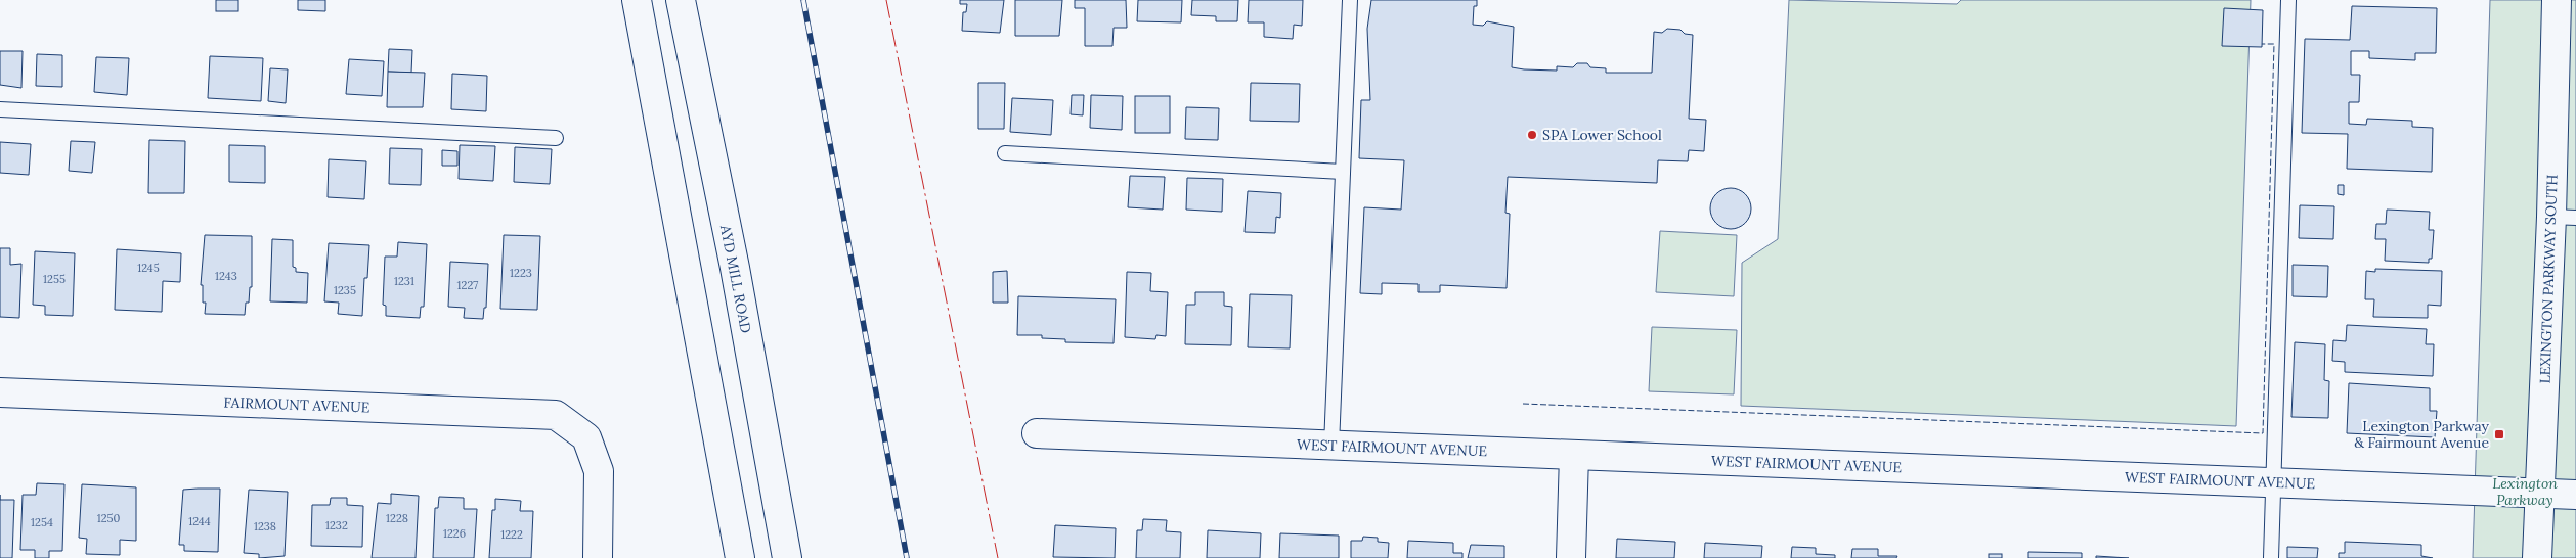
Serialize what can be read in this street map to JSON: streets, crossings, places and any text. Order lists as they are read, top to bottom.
{
  "streets": {
    "street": [
      "AYD MILL ROAD",
      "LEXINGTON PARKWAY SOUTH",
      "FAIRMOUNT AVENUE",
      "WEST FAIRMOUNT AVENUE"
    ]
  },
  "crossings": [
    ["LEXINGTON PARKWAY SOUTH", "WEST FAIRMOUNT AVENUE"]
  ],
  "parks": ["Lexington Parkway"],
  "places": {
    "other": ["SPA Lower School"],
    "transit": ["Lexington Parkway & Fairmount Avenue"]
  },
  "house_numbers": [
    "1245",
    "1223",
    "1243",
    "1255",
    "1231",
    "1227",
    "1235",
    "1250",
    "1228",
    "1244",
    "1254",
    "1232",
    "1238",
    "1226",
    "1222"
  ]
}
